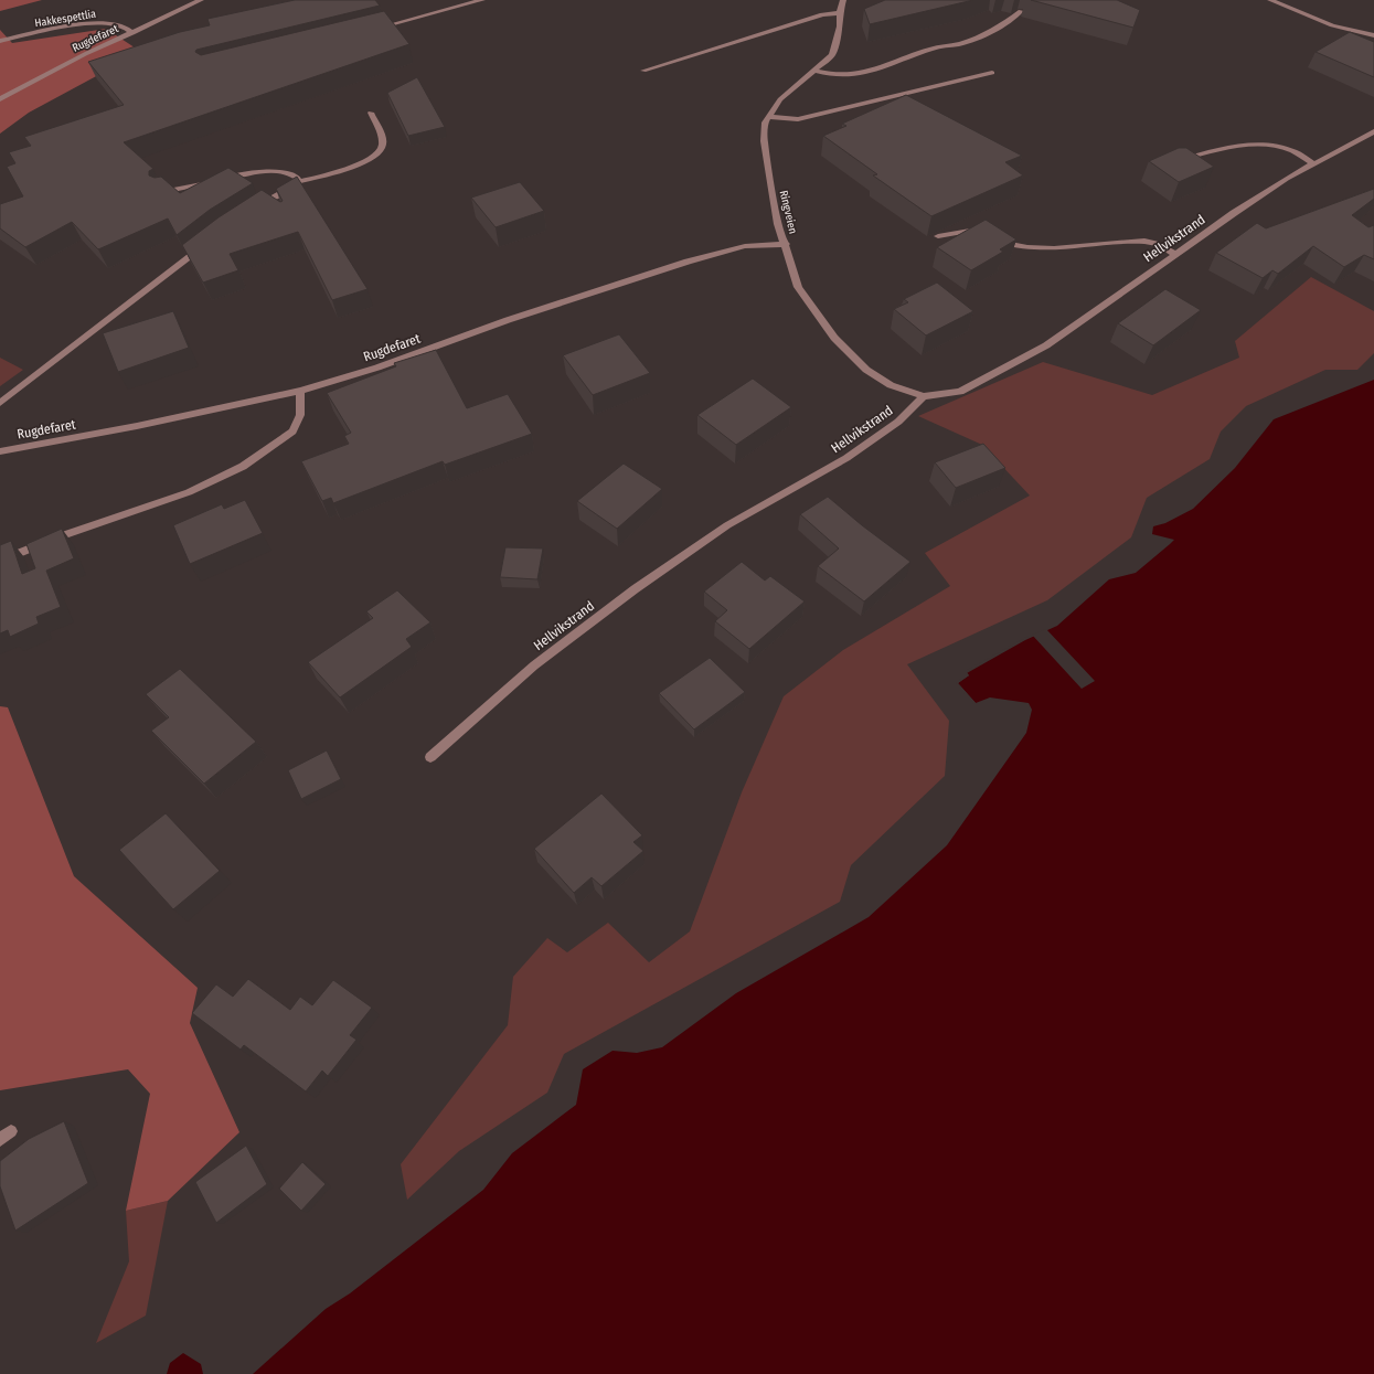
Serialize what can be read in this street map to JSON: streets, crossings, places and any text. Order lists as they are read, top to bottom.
{
  "streets": {
    "street": [
      "Hakkespettlia",
      "Rugdefaret",
      "Ringveien",
      "Hellvikstrand"
    ]
  },
  "crossings": [
    ["Hakkespettlia", "Rugdefaret"],
    ["Rugdefaret", "Ringveien"],
    ["Ringveien", "Hellvikstrand"]
  ]
}
